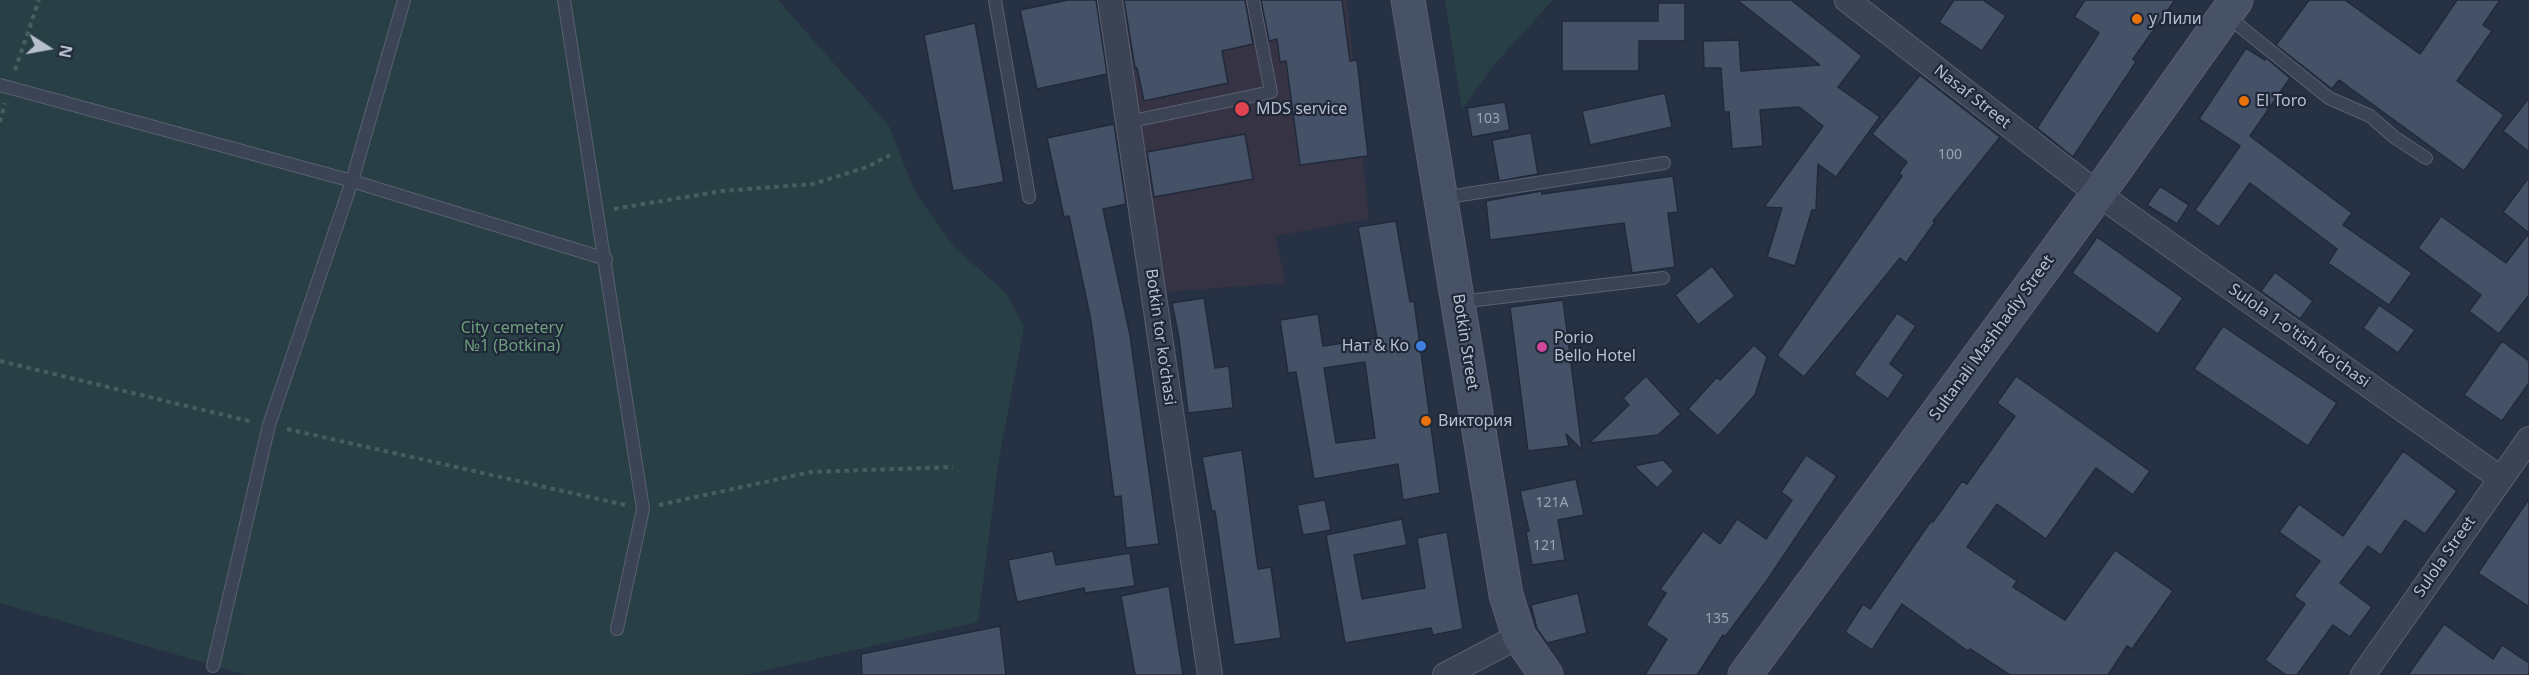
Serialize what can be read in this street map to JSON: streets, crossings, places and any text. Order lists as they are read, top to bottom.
{
  "streets": {
    "street": [
      "Nasaf Street",
      "Sulola 1-o'tish ko'chasi",
      "Botkin tor ko'chasi",
      "Sultаnali Mashhadiy Street",
      "Botkin Street",
      "Sulola Street"
    ]
  },
  "crossings": [
    ["Nasaf Street", "Sulola 1-o'tish ko'chasi"],
    ["Nasaf Street", "Sultаnali Mashhadiy Street"],
    ["Sulola 1-o'tish ko'chasi", "Sultаnali Mashhadiy Street"],
    ["Sulola 1-o'tish ko'chasi", "Sulola Street"]
  ],
  "parks": ["City cemetery №1 (Botkina)"],
  "places": [
    "у Лили",
    "El Toro",
    "MDS service",
    "Нат & Ко",
    "Porio Bello Hotel",
    "Виктория"
  ],
  "house_numbers": [
    "103",
    "100",
    "121А",
    "121",
    "135"
  ],
  "north": "right"
}
